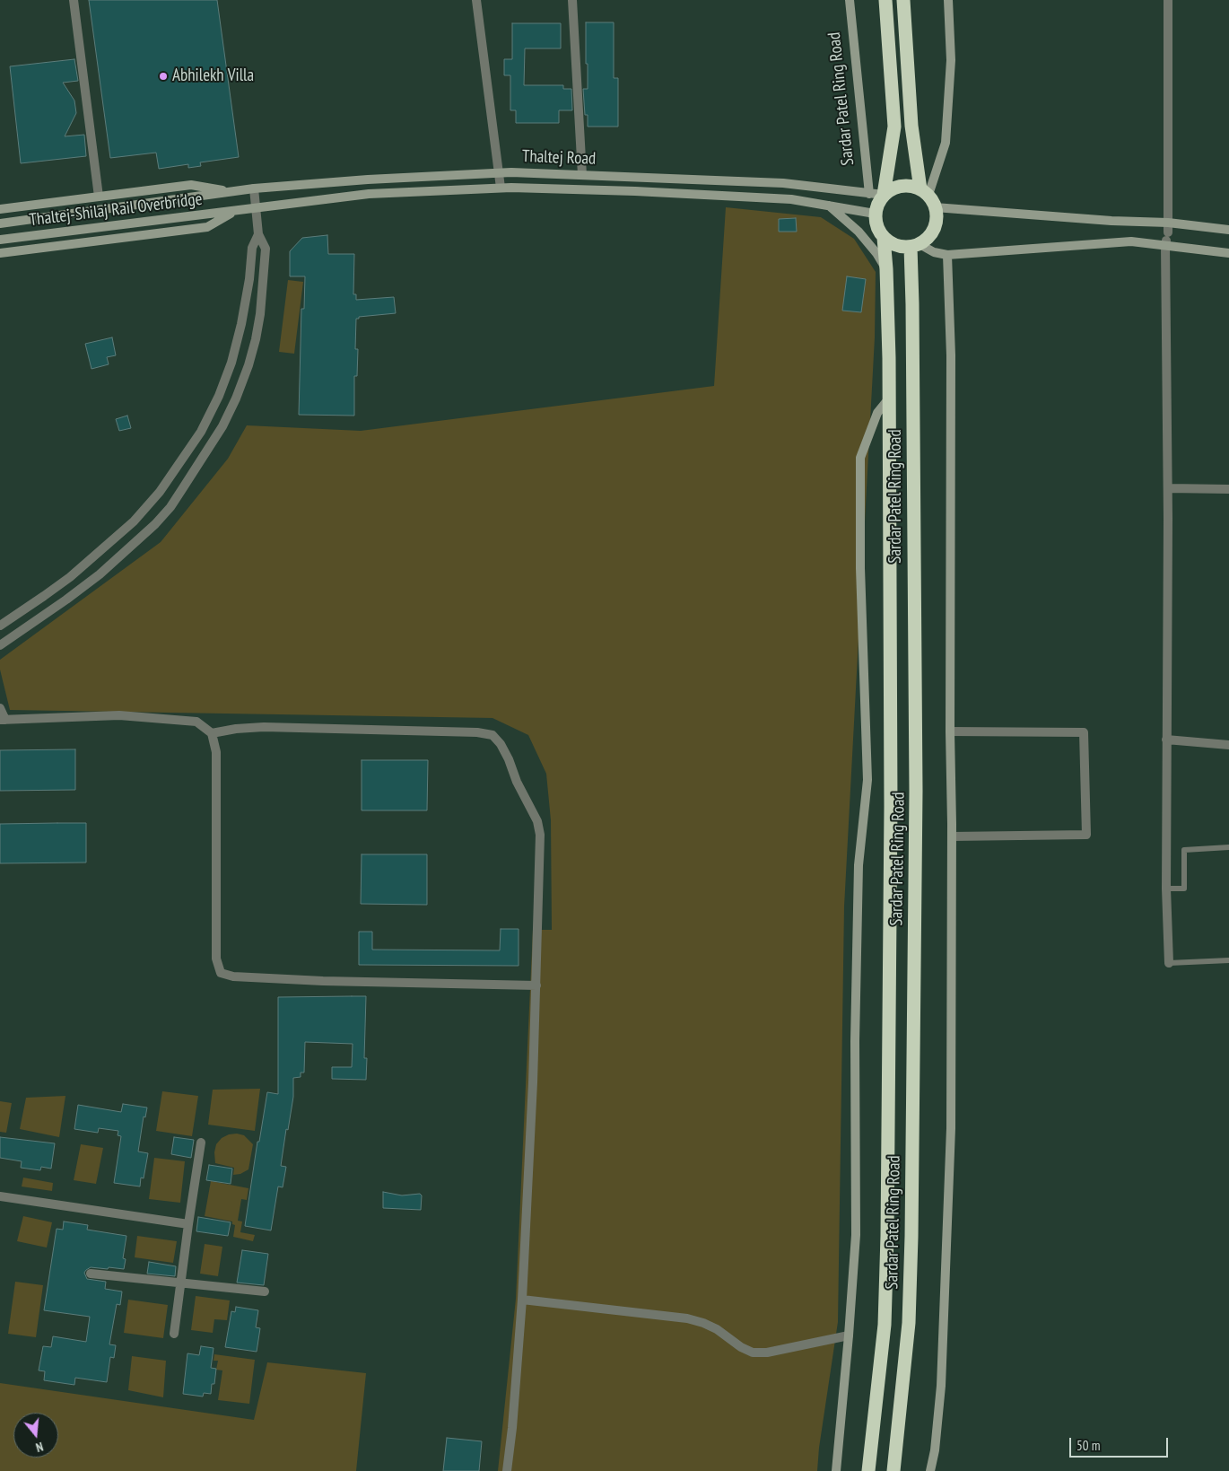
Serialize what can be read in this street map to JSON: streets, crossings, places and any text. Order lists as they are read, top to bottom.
{
  "streets": {
    "highway": ["Sardar Patel Ring Road"],
    "street": ["Thaltej Road", "Thaltej-Shilaj Rail Overbridge"]
  },
  "crossings": [
    ["Sardar Patel Ring Road", "Thaltej Road"],
    ["Sardar Patel Ring Road", "Thaltej-Shilaj Rail Overbridge"],
    ["Thaltej Road", "Thaltej-Shilaj Rail Overbridge"]
  ],
  "places": ["Abhilekh Villa"],
  "scale_bar": "50 m",
  "north": "bottom"
}
